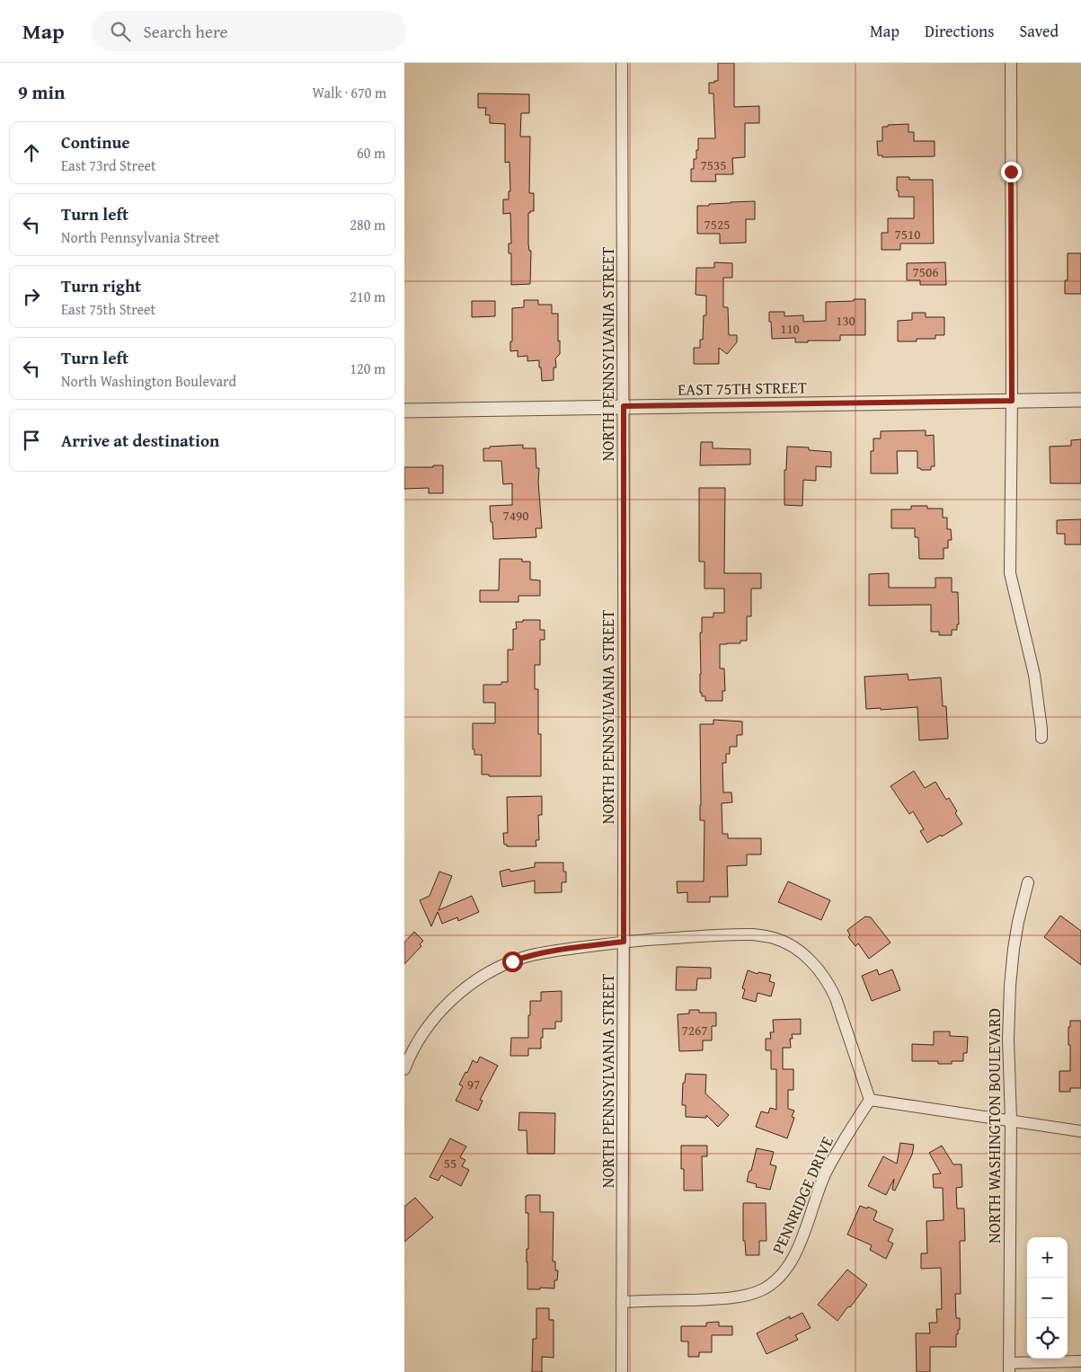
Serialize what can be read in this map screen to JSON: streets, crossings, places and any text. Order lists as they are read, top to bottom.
{
  "streets": {
    "street": [
      "NORTH PENNSYLVANIA STREET",
      "EAST 75TH STREET",
      "NORTH WASHINGTON BOULEVARD",
      "PENNRIDGE DRIVE"
    ]
  },
  "crossings": [
    ["NORTH PENNSYLVANIA STREET", "EAST 75TH STREET"],
    ["NORTH PENNSYLVANIA STREET", "PENNRIDGE DRIVE"]
  ],
  "house_numbers": [
    "7535",
    "7525",
    "7510",
    "7506",
    "130",
    "110",
    "7490",
    "7267",
    "97",
    "55"
  ],
  "page": {
    "header": "Map",
    "search": "Search here",
    "nav": ["Map", "Directions", "Saved"],
    "heading": ["9 min", "Walk · 670 m"],
    "list": [
      ["Continue", "East 73rd Street", "60 m"],
      ["Turn left", "North Pennsylvania Street", "280 m"],
      ["Turn right", "East 75th Street", "210 m"],
      ["Turn left", "North Washington Boulevard", "120 m"],
      "Arrive at destination"
    ],
    "map_buttons": ["+", "−"]
  }
}
